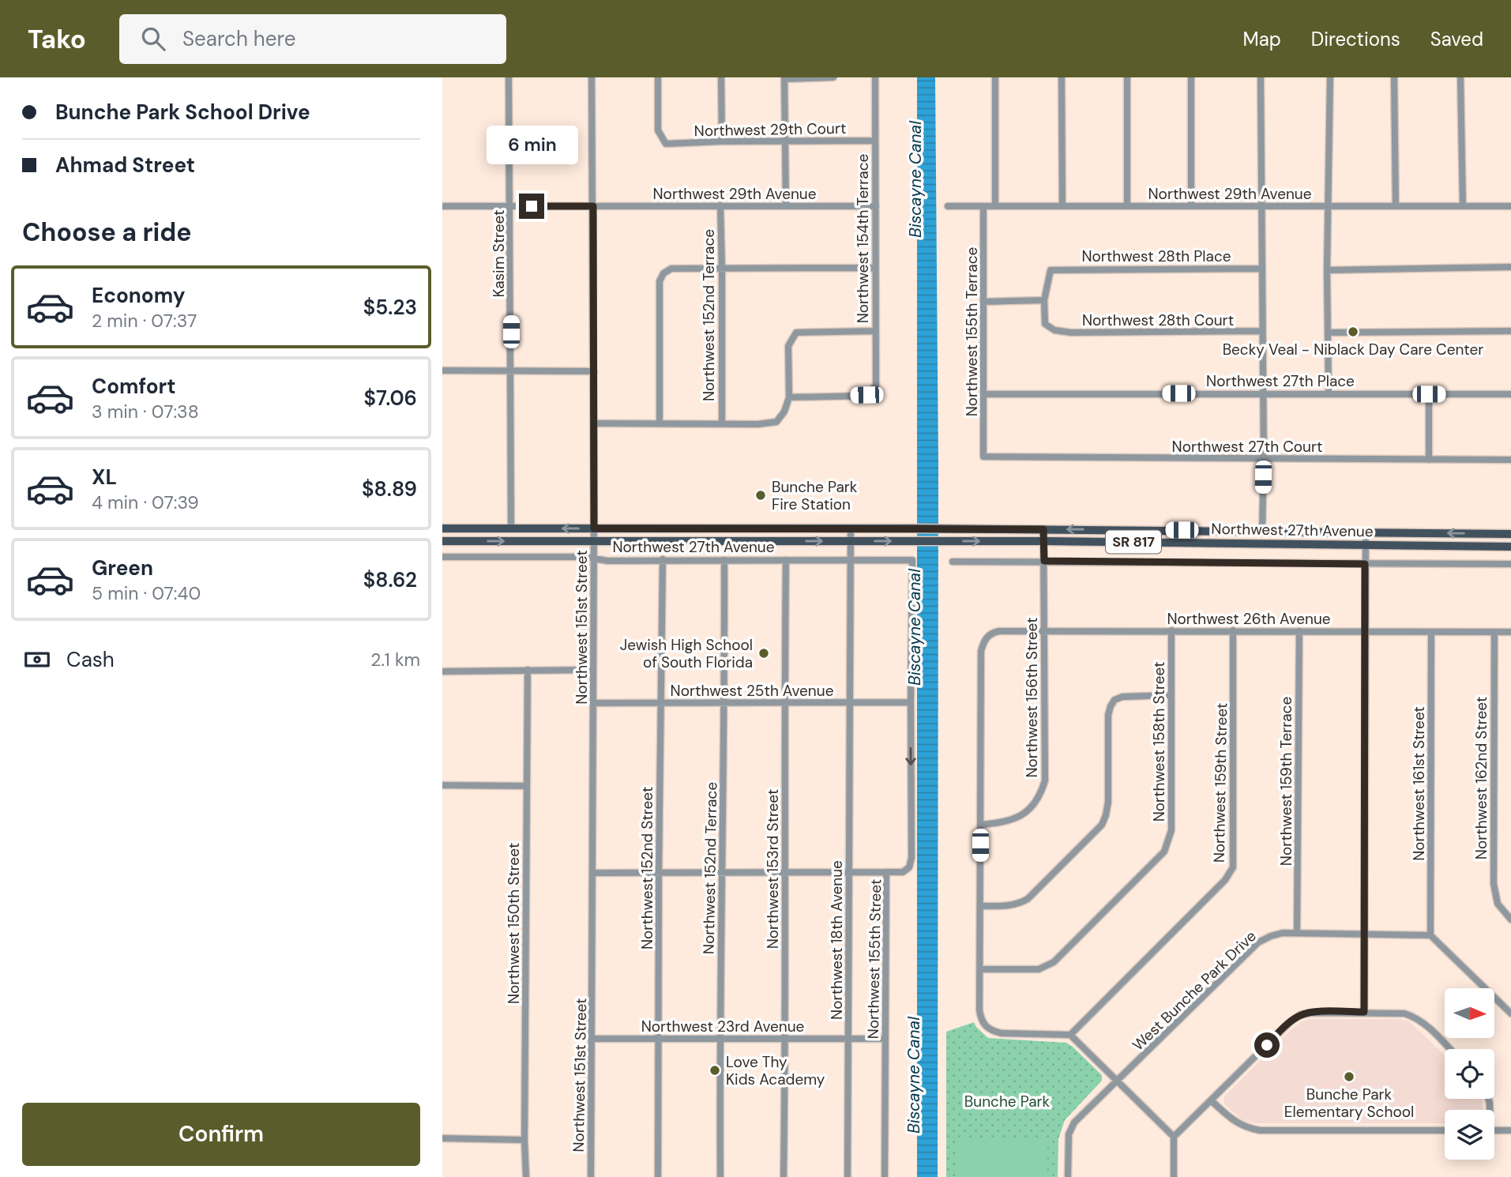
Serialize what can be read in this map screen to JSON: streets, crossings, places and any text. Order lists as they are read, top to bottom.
{
  "streets": {
    "main road": ["Northwest 27th Avenue", "SR 817"],
    "street": [
      "Northwest 29th Court",
      "Northwest 29th Avenue",
      "Northwest 154th Terrace",
      "Kasim Street",
      "Northwest 28th Place",
      "Northwest 152nd Terrace",
      "Northwest 28th Court",
      "Northwest 155th Terrace",
      "Northwest 27th Place",
      "Northwest 27th Court",
      "Northwest 26th Avenue",
      "Northwest 151st Street",
      "Northwest 25th Avenue",
      "Northwest 156th Street",
      "Northwest 158th Street",
      "Northwest 162nd Street",
      "Northwest 159th Terrace",
      "Northwest 159th Street",
      "Northwest 161st Street",
      "Northwest 152nd Street",
      "Northwest 153rd Street",
      "Northwest 150th Street",
      "Northwest 18th Avenue",
      "Northwest 155th Street",
      "West Bunche Park Drive",
      "Northwest 23rd Avenue"
    ]
  },
  "crossings": [
    ["Northwest 29th Court", "Northwest 154th Terrace"],
    ["Northwest 29th Avenue", "Northwest 154th Terrace"],
    ["Northwest 29th Avenue", "Kasim Street"],
    ["Northwest 29th Avenue", "Northwest 152nd Terrace"],
    ["Northwest 29th Avenue", "Northwest 155th Terrace"],
    ["Northwest 29th Avenue", "Northwest 151st Street"],
    ["Kasim Street", "Northwest 27th Avenue"],
    ["Northwest 28th Place", "Northwest 28th Court"],
    ["Northwest 152nd Terrace", "Northwest 27th Avenue"],
    ["Northwest 152nd Terrace", "Northwest 25th Avenue"],
    ["Northwest 152nd Terrace", "Northwest 23rd Avenue"],
    ["Northwest 155th Terrace", "Northwest 27th Place"],
    ["Northwest 155th Terrace", "Northwest 27th Court"],
    ["Northwest 27th Avenue", "Northwest 151st Street"],
    ["Northwest 27th Avenue", "Northwest 156th Street"],
    ["Northwest 27th Avenue", "Northwest 152nd Street"],
    ["Northwest 27th Avenue", "Northwest 153rd Street"],
    ["Northwest 27th Avenue", "Northwest 18th Avenue"],
    ["Northwest 27th Avenue", "Northwest 155th Street"],
    ["Northwest 26th Avenue", "Northwest 156th Street"],
    ["Northwest 26th Avenue", "Northwest 158th Street"],
    ["Northwest 26th Avenue", "Northwest 162nd Street"],
    ["Northwest 26th Avenue", "Northwest 159th Terrace"],
    ["Northwest 26th Avenue", "Northwest 159th Street"],
    ["Northwest 26th Avenue", "Northwest 161st Street"],
    ["Northwest 151st Street", "Northwest 25th Avenue"],
    ["Northwest 151st Street", "Northwest 23rd Avenue"],
    ["Northwest 25th Avenue", "Northwest 152nd Street"],
    ["Northwest 25th Avenue", "Northwest 153rd Street"],
    ["Northwest 25th Avenue", "Northwest 18th Avenue"],
    ["Northwest 25th Avenue", "Northwest 155th Street"],
    ["Northwest 159th Terrace", "West Bunche Park Drive"],
    ["Northwest 161st Street", "West Bunche Park Drive"],
    ["Northwest 152nd Street", "Northwest 23rd Avenue"],
    ["Northwest 153rd Street", "Northwest 23rd Avenue"],
    ["Northwest 18th Avenue", "Northwest 23rd Avenue"],
    ["Northwest 155th Street", "Northwest 23rd Avenue"]
  ],
  "water": ["Biscayne Canal"],
  "parks": ["Bunche Park"],
  "places": [
    "Becky Veal - Niblack Day Care Center",
    "Bunche Park Fire Station",
    "Jewish High School of South Florida",
    "Love Thy Kids Academy",
    "Bunche Park Elementary School"
  ],
  "north": "right",
  "page": {
    "header": "Tako",
    "search": "Search here",
    "nav": ["Map", "Directions", "Saved"],
    "banner": ["Bunche Park School Drive", "Ahmad Street"],
    "bubble": "6 min",
    "heading": "Choose a ride",
    "list": [
      {
        "name": "Economy",
        "note": "2 min · 07:37",
        "value": "$5.23"
      },
      {
        "name": "Comfort",
        "note": "3 min · 07:38",
        "value": "$7.06"
      },
      {
        "name": "XL",
        "note": "4 min · 07:39",
        "value": "$8.89"
      },
      {
        "name": "Green",
        "note": "5 min · 07:40",
        "value": "$8.62"
      }
    ],
    "pay": ["Cash", "2.1 km"],
    "buttons": "Confirm"
  }
}
